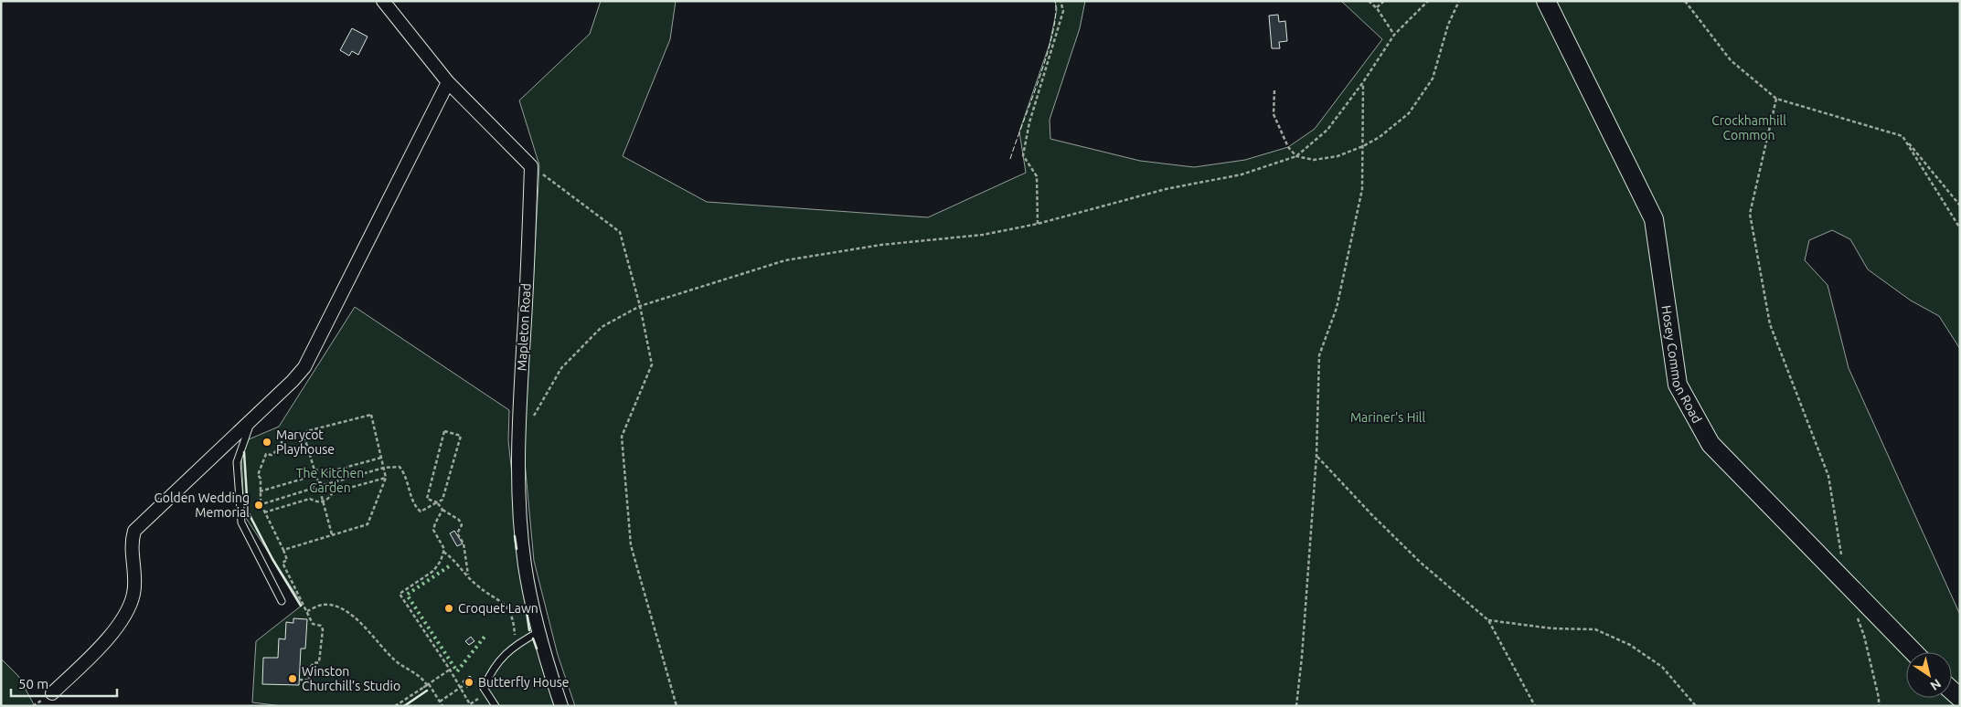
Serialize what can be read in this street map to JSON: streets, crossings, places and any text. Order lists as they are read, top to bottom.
{
  "streets": {
    "main road": ["Hosey Common Road"],
    "street": ["Mapleton Road"]
  },
  "parks": ["Crockhamhill Common", "Mariner's Hill", "The Kitchen Garden"],
  "places": [
    "Marycot Playhouse",
    "Golden Wedding Memorial",
    "Croquet Lawn",
    "Winston Churchill’s Studio",
    "Butterfly House"
  ],
  "scale_bar": "50 m",
  "north": "bottom right"
}
